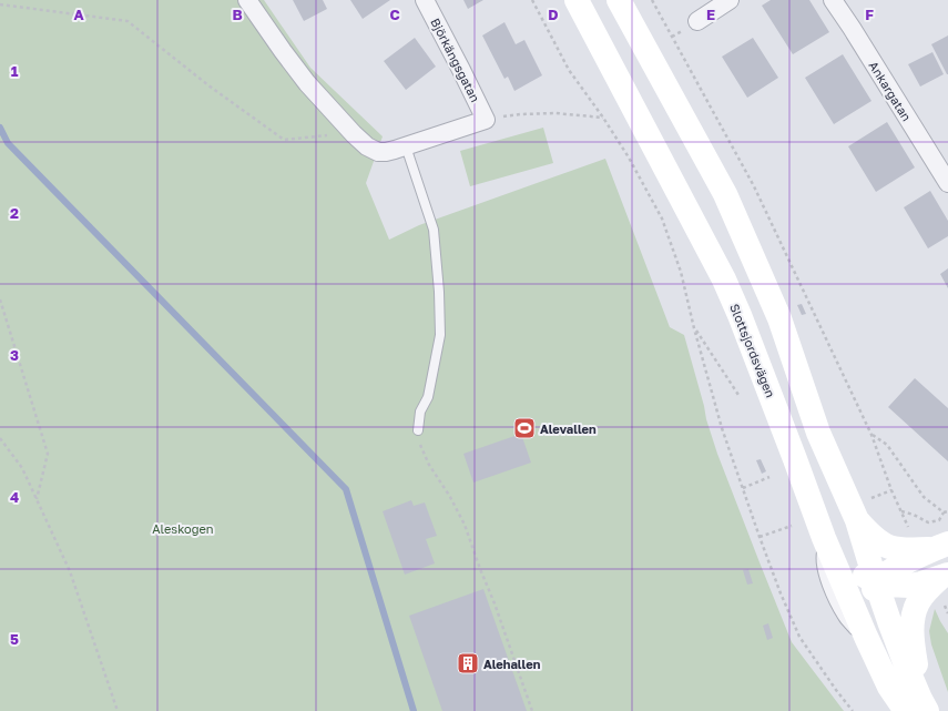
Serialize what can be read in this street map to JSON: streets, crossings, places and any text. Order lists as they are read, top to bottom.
{
  "streets": {
    "main road": ["Slottsjordsvägen"],
    "street": ["Björkängsgatan", "Ankargatan"]
  },
  "parks": ["Aleskogen"],
  "places": {
    "sports": ["Alevallen"],
    "building": ["Alehallen"]
  },
  "grid": {
    "columns": [
      "A",
      "B",
      "C",
      "D",
      "E",
      "F"
    ],
    "rows": [
      "1",
      "2",
      "3",
      "4",
      "5"
    ]
  }
}
